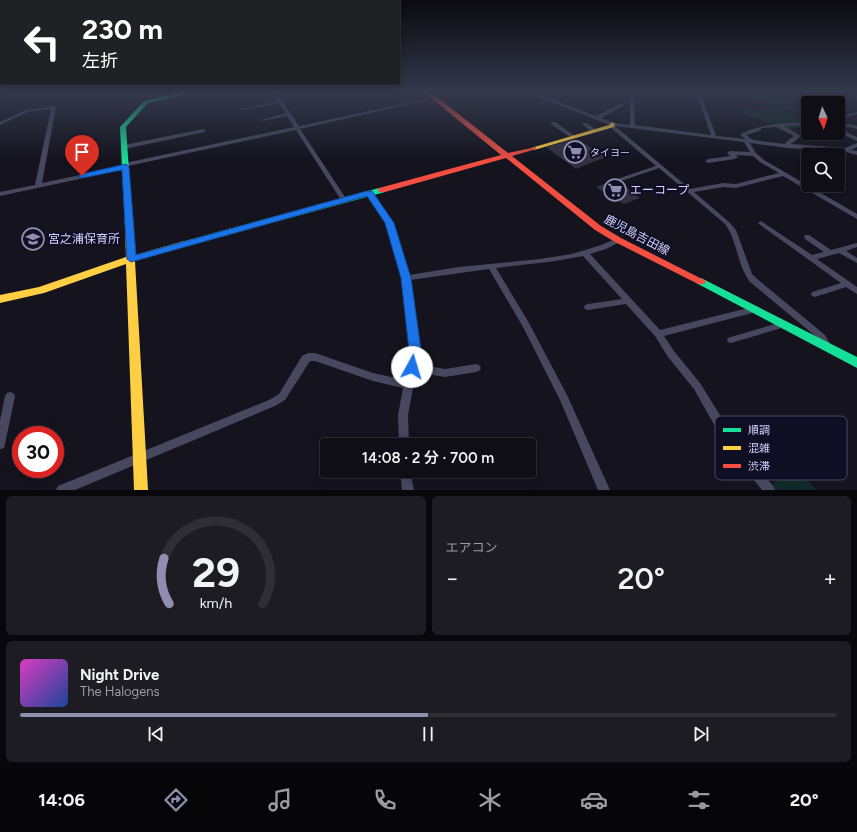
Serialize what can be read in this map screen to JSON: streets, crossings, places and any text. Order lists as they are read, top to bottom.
{
  "streets": {
    "street": ["鹿児島吉田線"]
  },
  "places": {
    "supermarket": ["タイヨー", "エーコープ"],
    "school or university": ["宮之浦保育所"]
  },
  "legend": ["順調", "混雑", "渋滞"],
  "north": "bottom",
  "page": {
    "turn": ["230 m", "左折"],
    "limit": "30",
    "trip": "14:08 · 2 分 · 700 m",
    "tile": "エアコン",
    "heat": ["−", "20°", "+"],
    "song": ["Night Drive", "The Halogens"],
    "tabs": ["14:06", "20°"],
    "gauge": ["29", "km/h"]
  }
}
